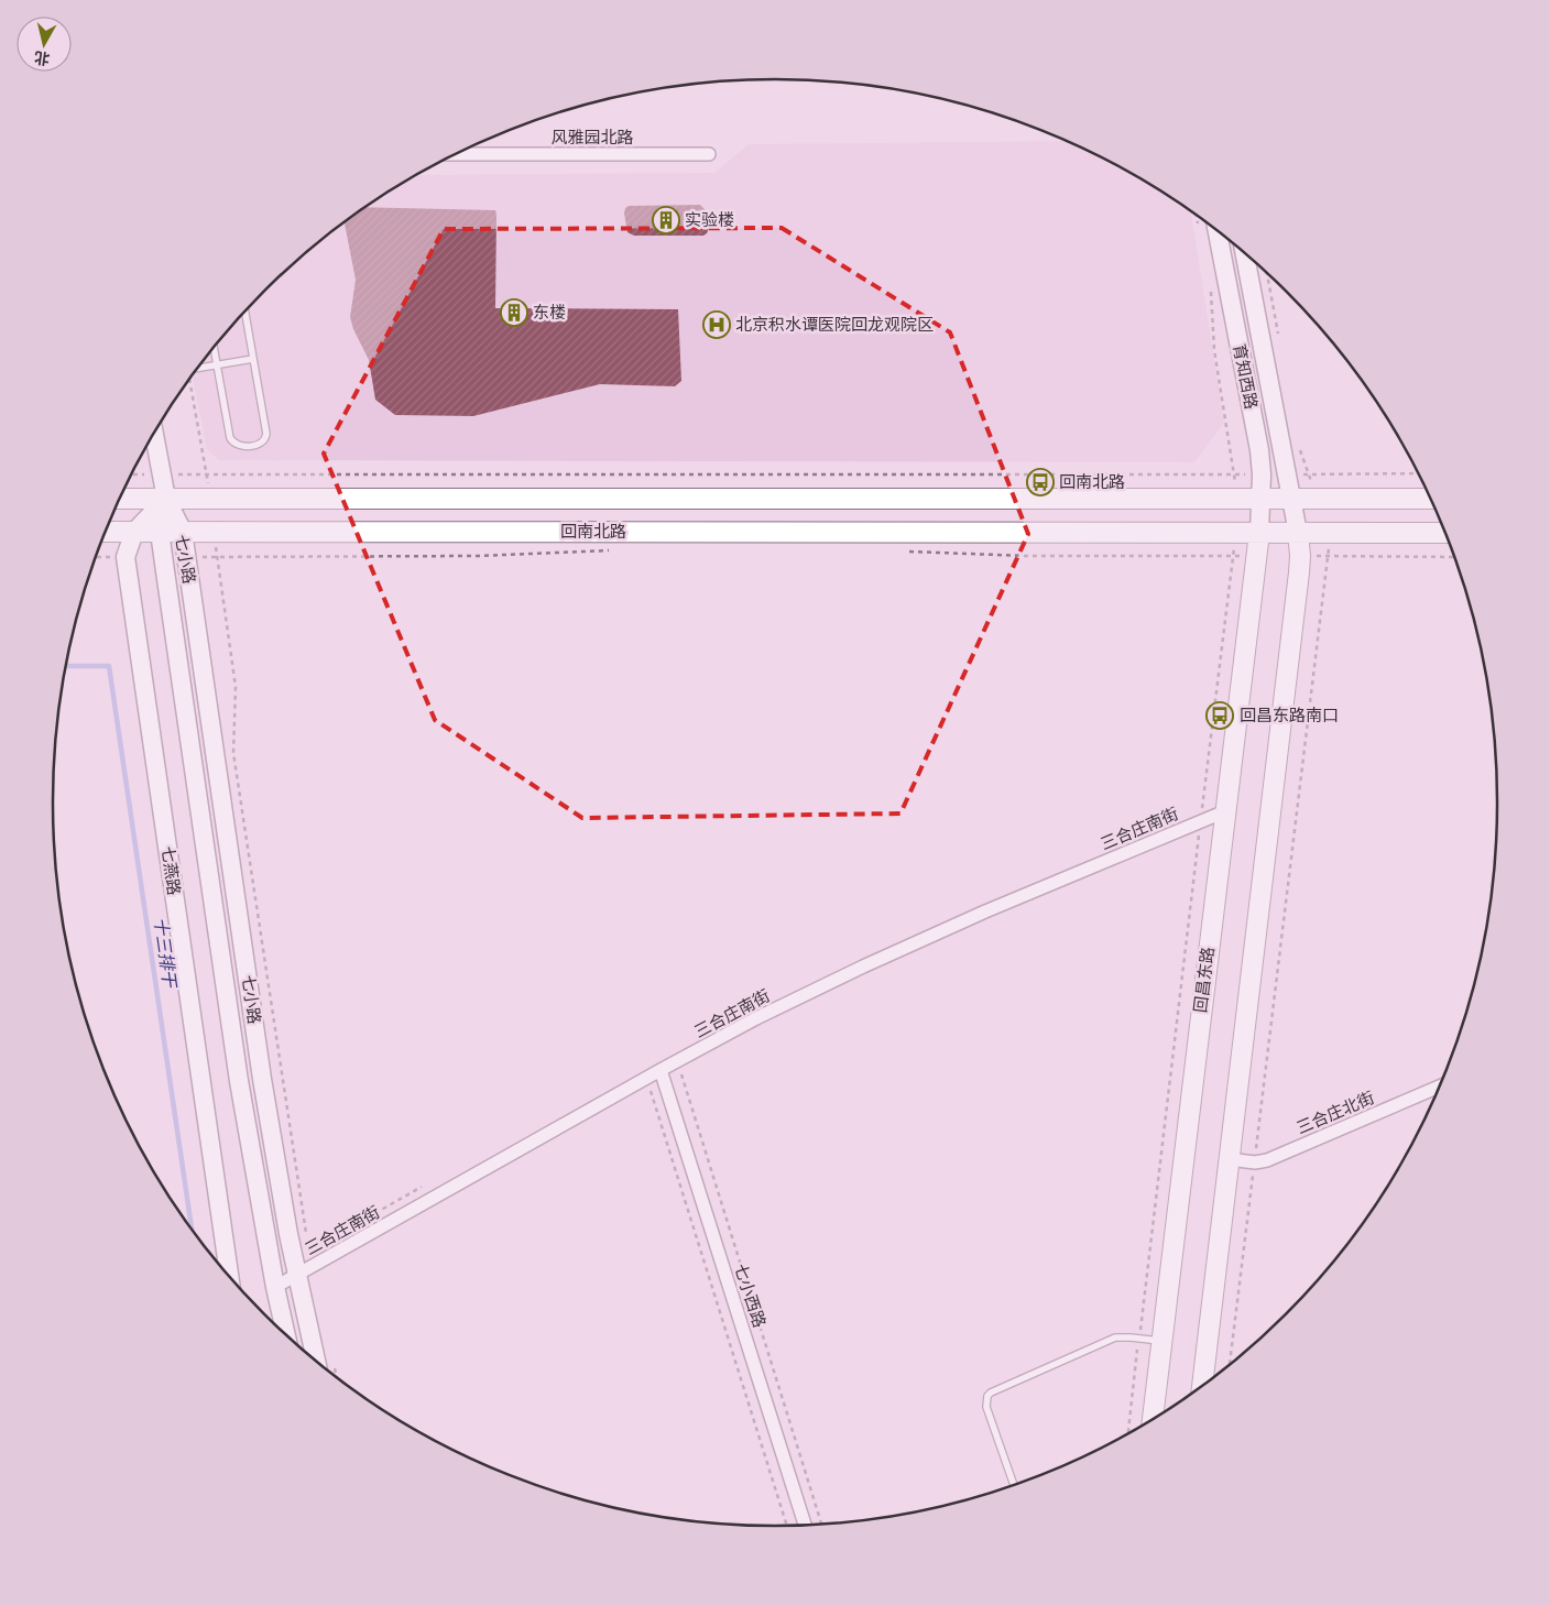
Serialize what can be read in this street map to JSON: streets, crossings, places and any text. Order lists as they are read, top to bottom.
{
  "streets": {
    "main road": ["回南北路", "回昌东路"],
    "street": [
      "风雅园北路",
      "育知西路",
      "七小路",
      "三合庄南街",
      "七燕路",
      "三合庄北街",
      "七小西路"
    ]
  },
  "crossings": [
    ["育知西路", "回南北路"],
    ["育知西路", "回昌东路"],
    ["回南北路", "七小路"],
    ["回南北路", "七燕路"],
    ["回南北路", "回昌东路"],
    ["七小路", "三合庄南街"],
    ["七小路", "七燕路"],
    ["三合庄南街", "回昌东路"],
    ["三合庄南街", "七小西路"]
  ],
  "water": ["十三排干"],
  "places": {
    "building": ["实验楼", "东楼"],
    "hospital": ["北京积水谭医院回龙观院区"],
    "bus stop": ["回南北路", "回昌东路南口"]
  },
  "north": "bottom"
}
